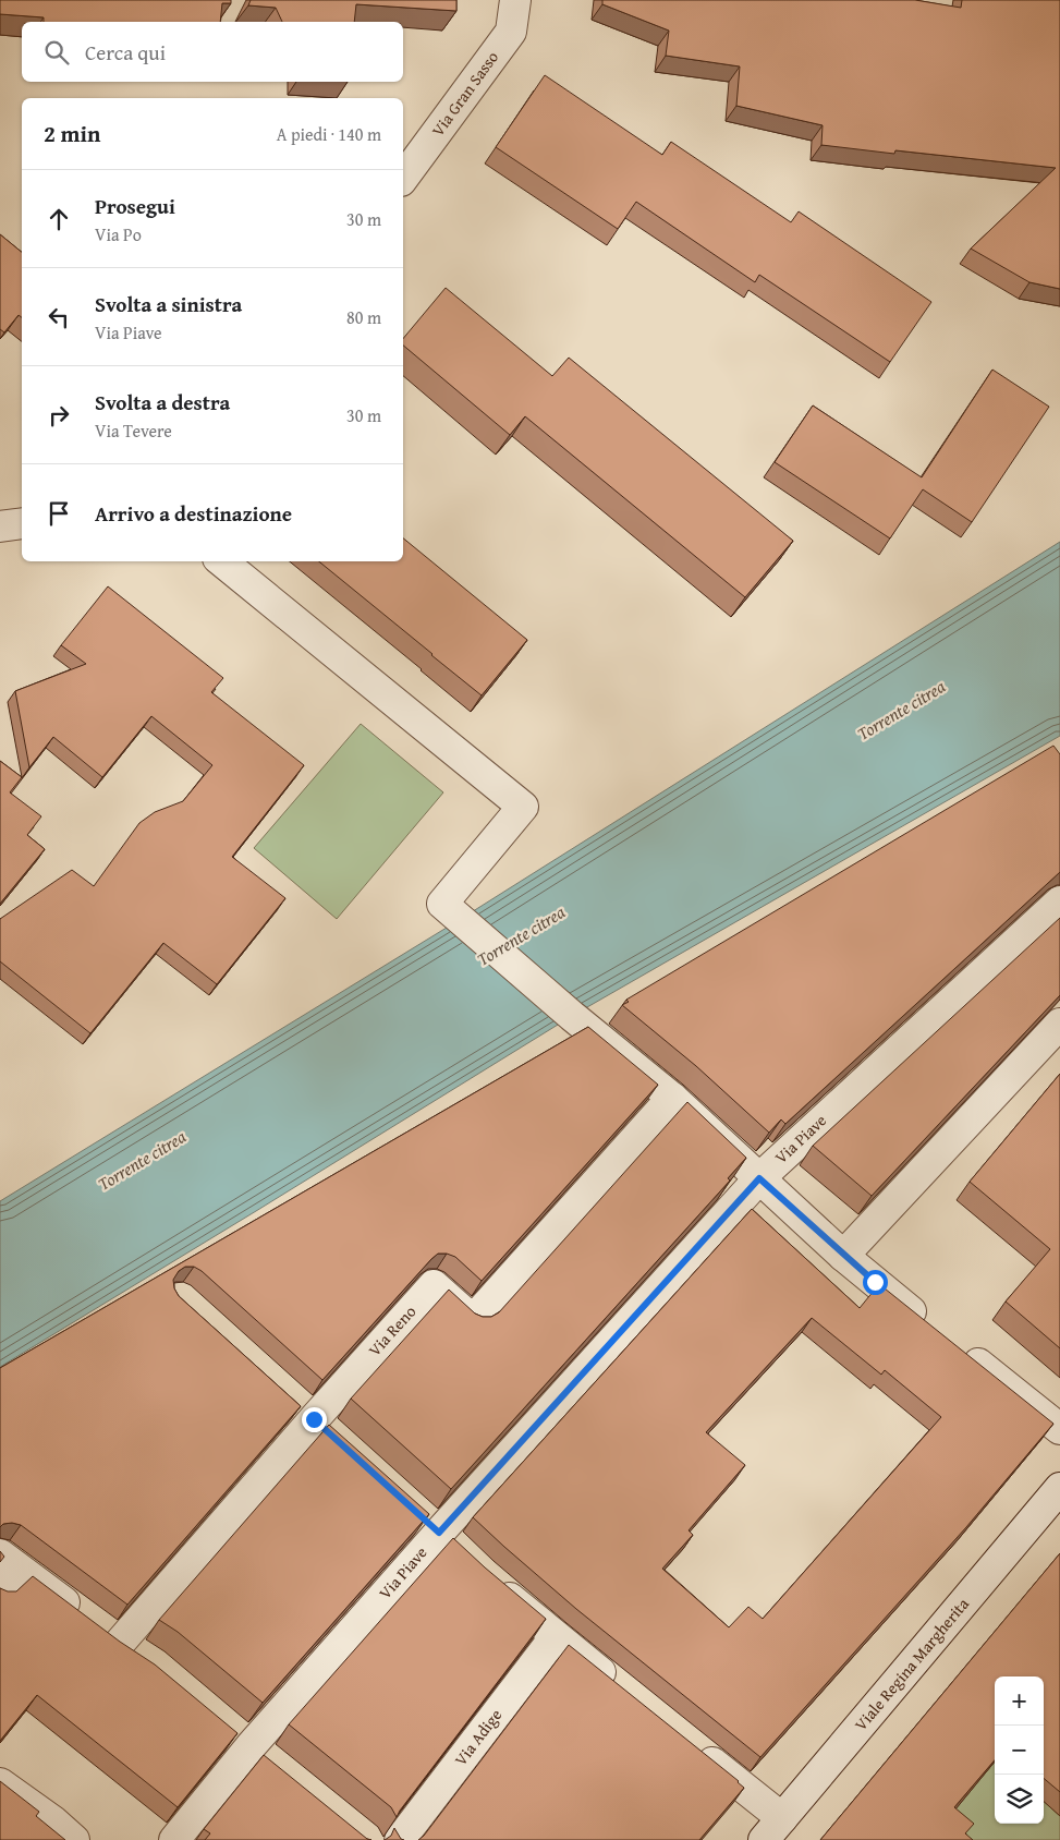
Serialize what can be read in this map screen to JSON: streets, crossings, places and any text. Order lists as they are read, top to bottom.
{
  "streets": {
    "street": [
      "Via Gran Sasso",
      "Via Piave",
      "Via Reno",
      "Viale Regina Margherita",
      "Via Adige"
    ]
  },
  "water": ["Torrente citrea"],
  "page": {
    "search": "Cerca qui",
    "heading": ["2 min", "A piedi · 140 m"],
    "list": [
      ["Prosegui", "Via Po", "30 m"],
      ["Svolta a sinistra", "Via Piave", "80 m"],
      ["Svolta a destra", "Via Tevere", "30 m"],
      "Arrivo a destinazione"
    ],
    "map_buttons": ["+", "−"]
  }
}
